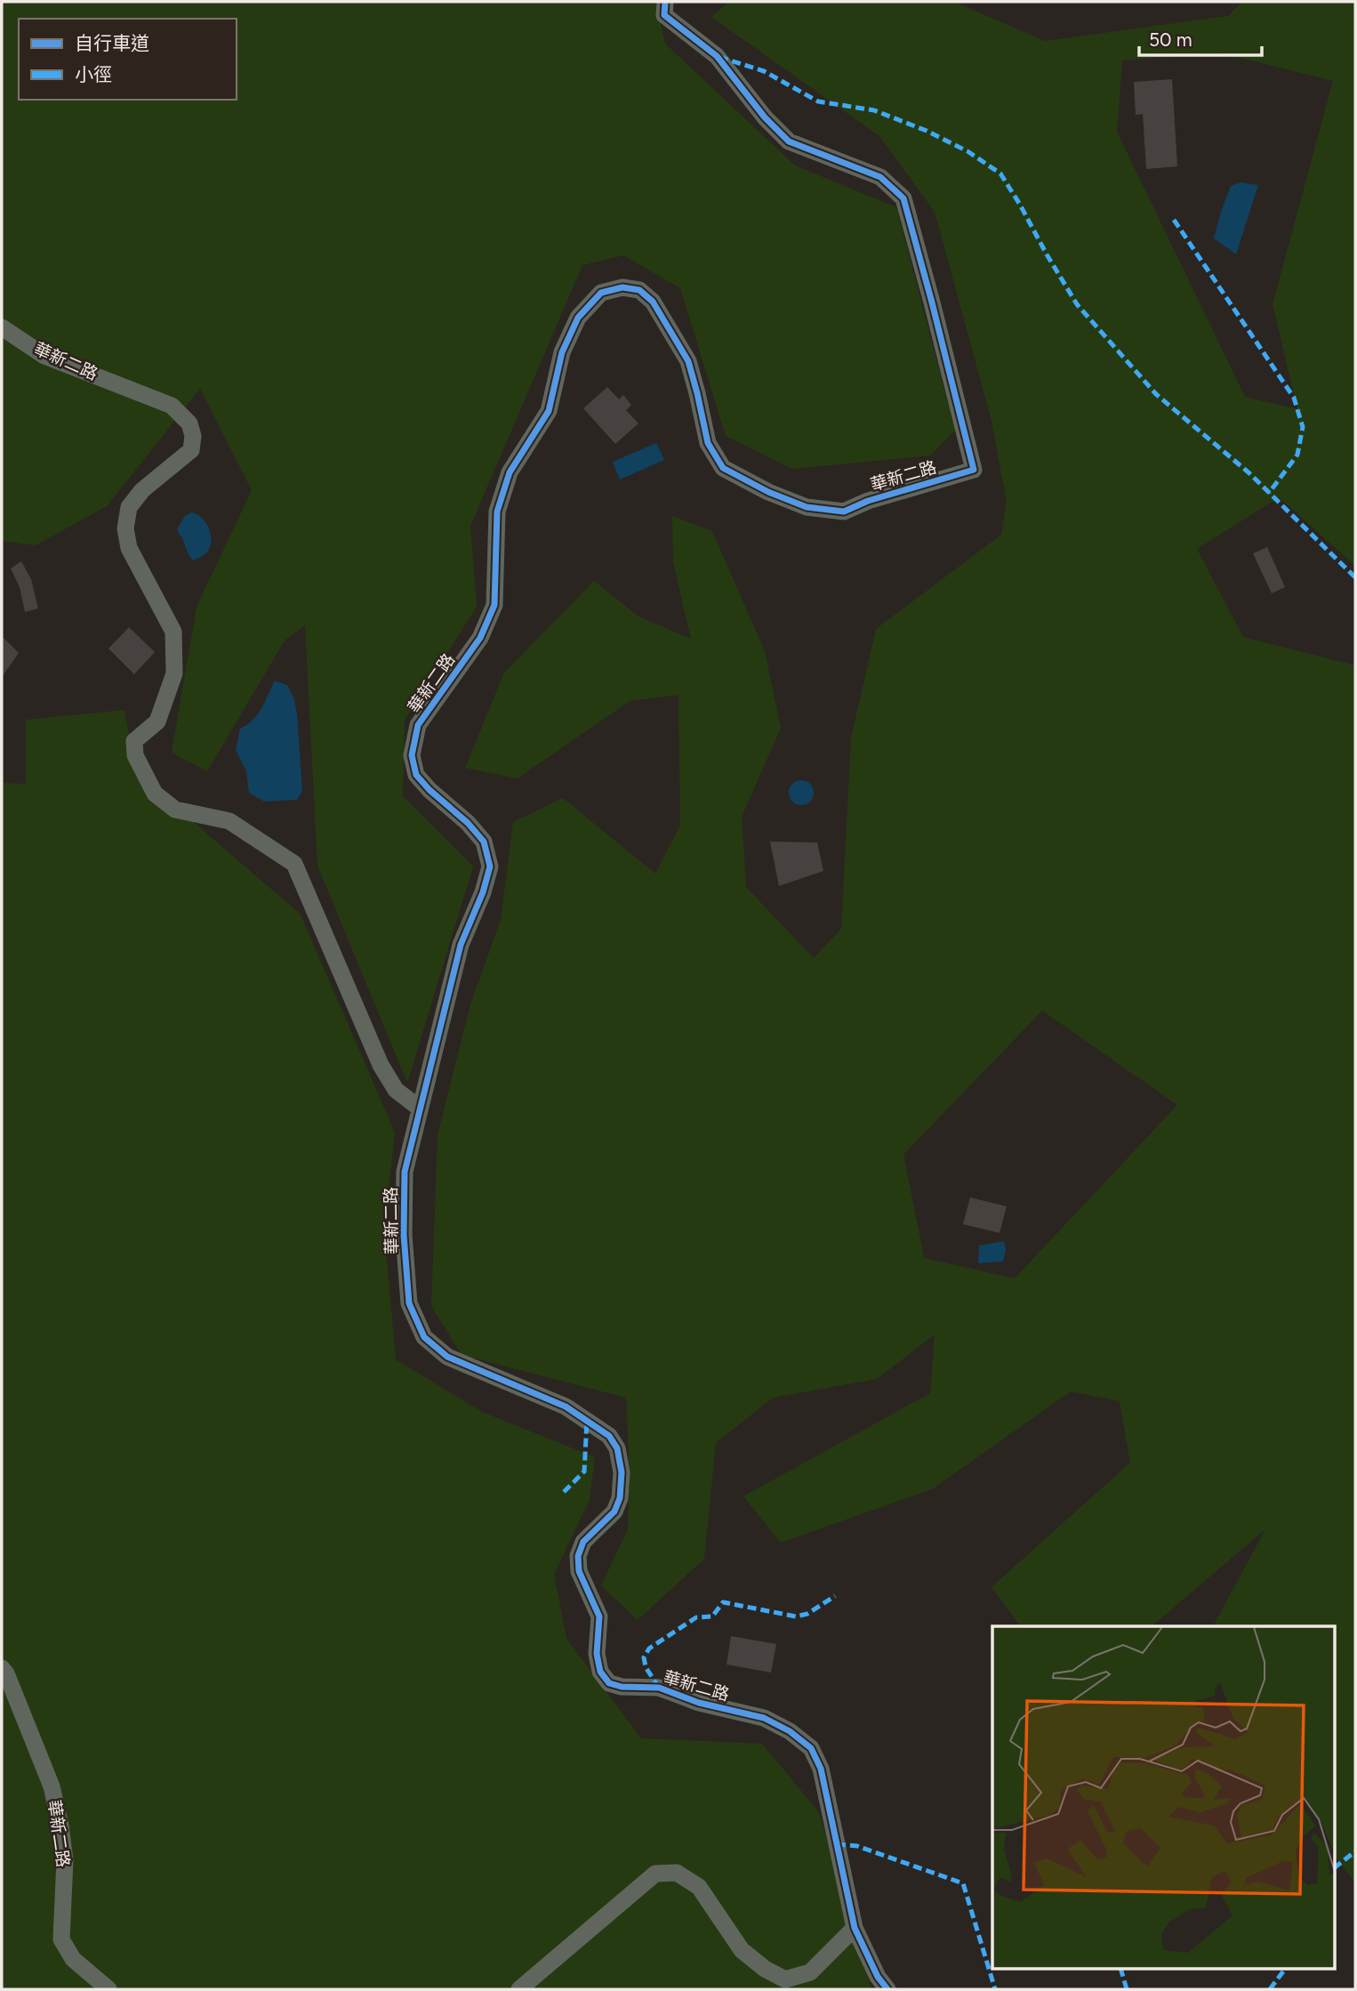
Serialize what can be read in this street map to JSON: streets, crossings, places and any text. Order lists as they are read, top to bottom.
{
  "streets": {
    "street": ["華新二路"]
  },
  "legend": ["自行車道", "小徑"],
  "scale_bar": "50 m"
}
